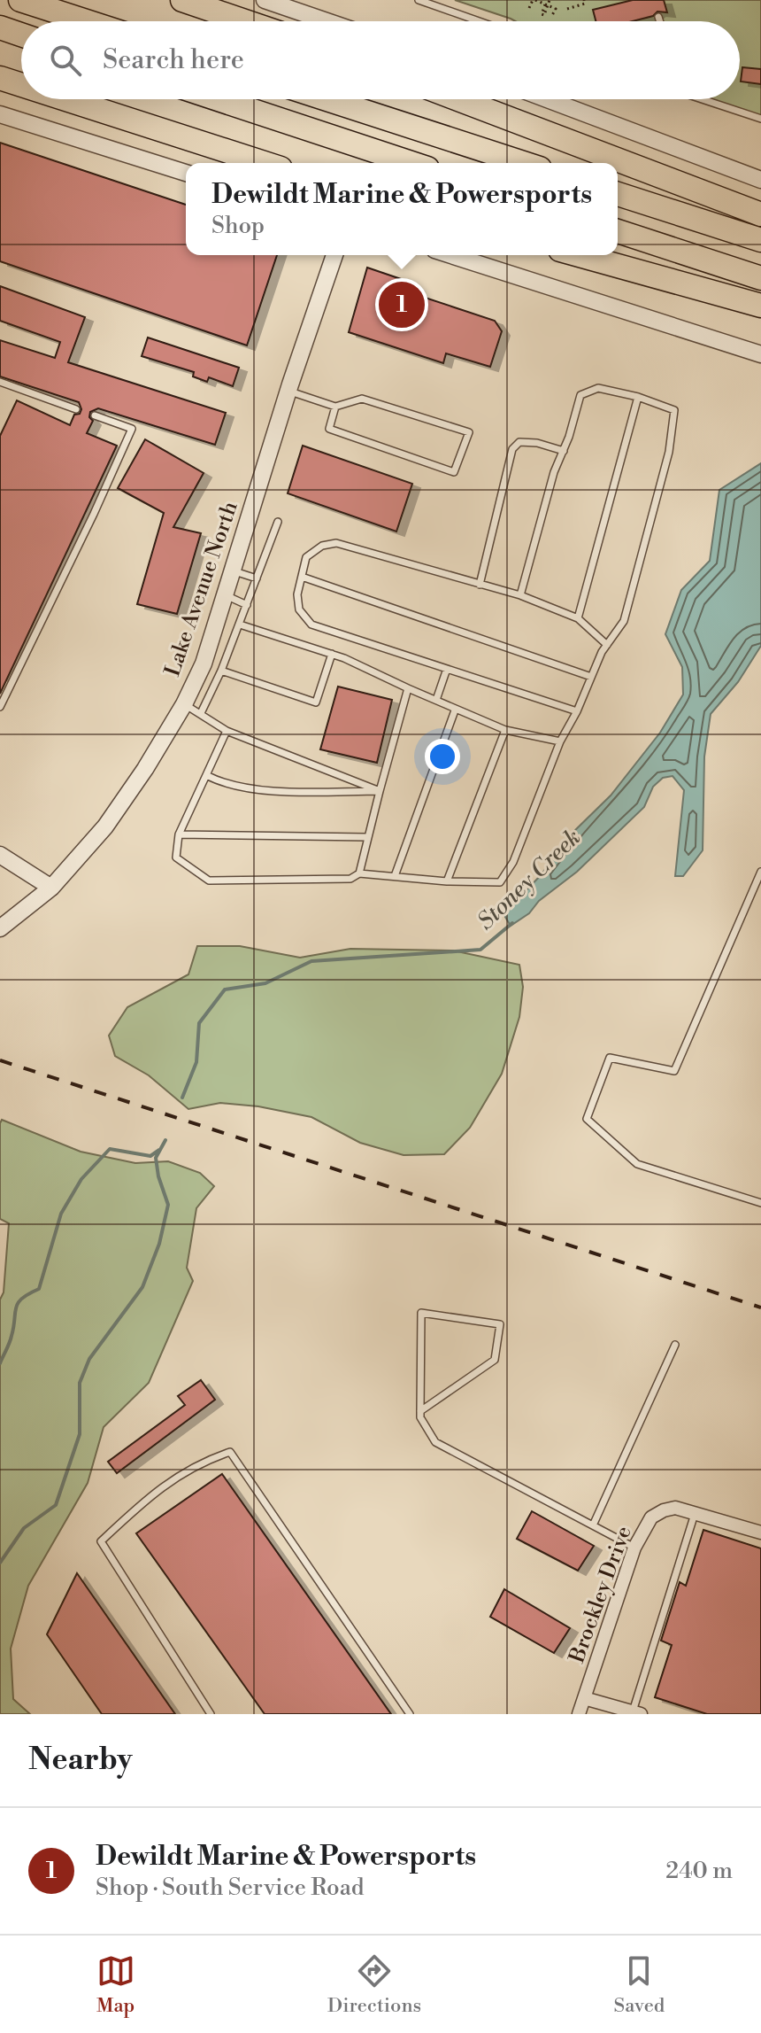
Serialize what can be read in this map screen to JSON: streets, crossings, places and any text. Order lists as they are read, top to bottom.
{
  "streets": {
    "street": ["Lake Avenue North", "Brockley Drive"]
  },
  "water": ["Stoney Creek"],
  "page": {
    "search": "Search here",
    "popup": ["Dewildt Marine & Powersports", "Shop"],
    "pins": "1",
    "heading": "Nearby",
    "list": [
      {
        "mark": "1",
        "name": "Dewildt Marine & Powersports",
        "note": "Shop · South Service Road",
        "value": "240 m"
      }
    ],
    "nav": ["Map", "Directions", "Saved"]
  }
}
